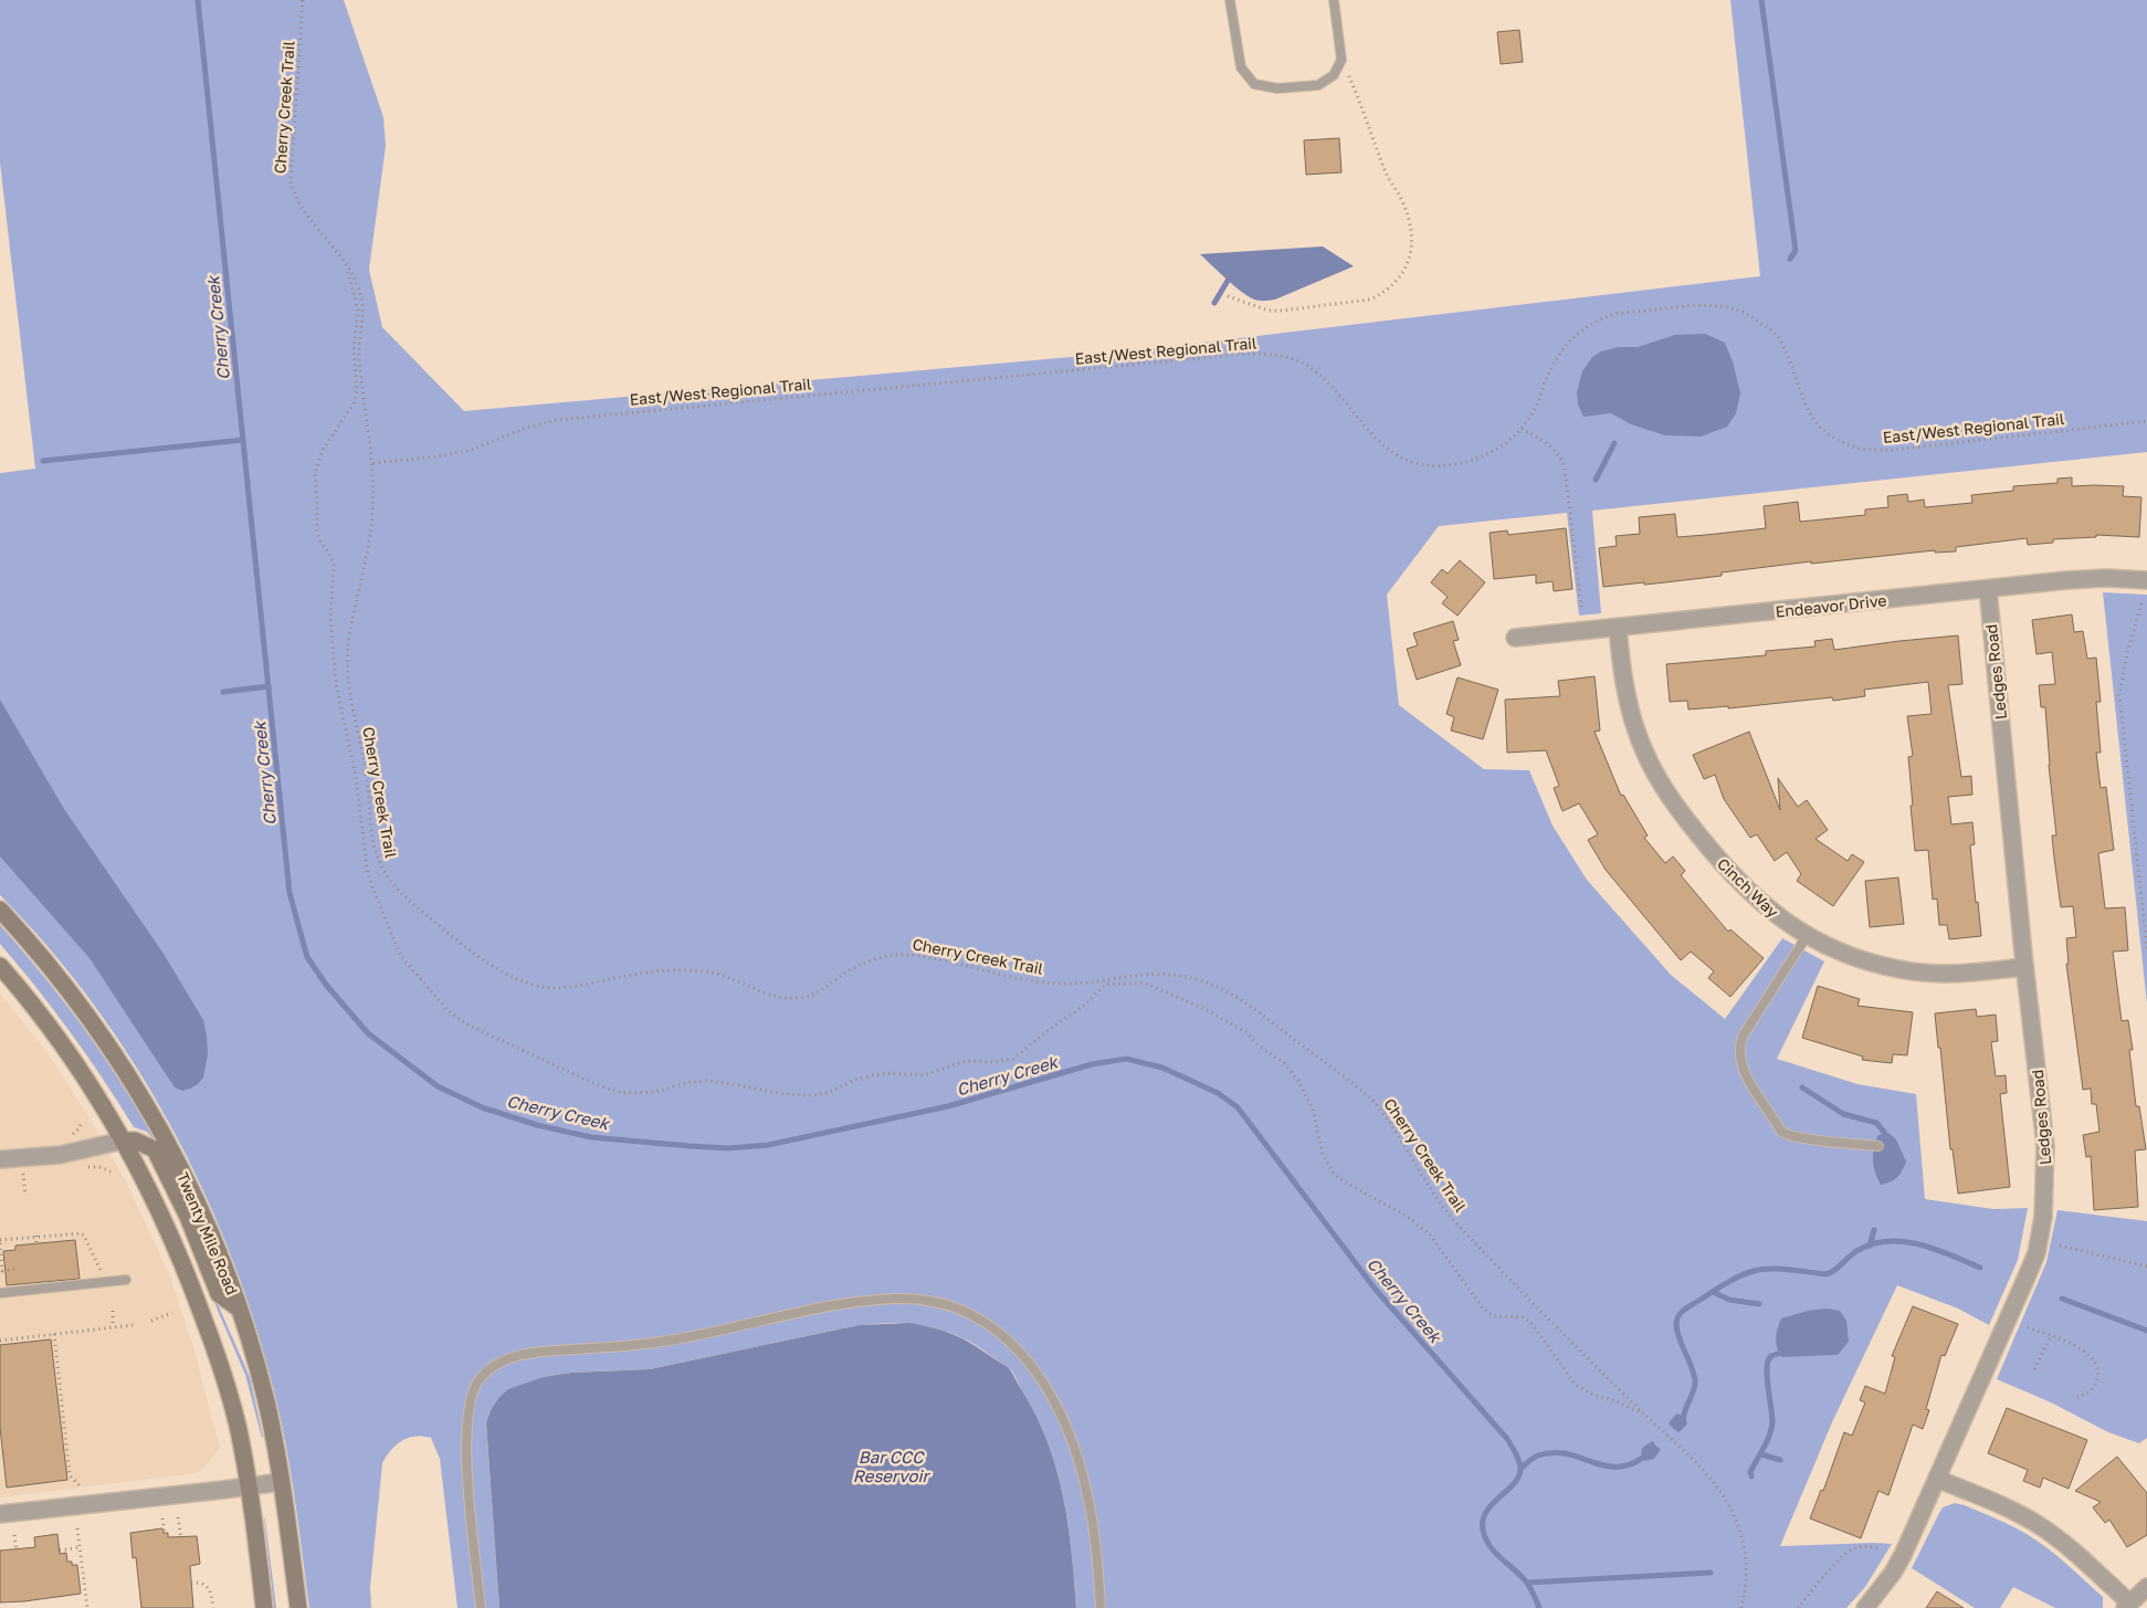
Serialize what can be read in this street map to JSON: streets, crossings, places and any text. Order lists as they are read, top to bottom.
{
  "streets": {
    "main road": ["Twenty Mile Road"],
    "street": ["Endeavor Drive", "Ledges Road", "Cinch Way"],
    "path": ["Cherry Creek Trail", "East/West Regional Trail"]
  },
  "crossings": [
    ["Cherry Creek Trail", "East/West Regional Trail"],
    ["Endeavor Drive", "Ledges Road"],
    ["Endeavor Drive", "Cinch Way"],
    ["Ledges Road", "Cinch Way"]
  ],
  "water": ["Cherry Creek", "Bar CCC Reservoir"]
}
